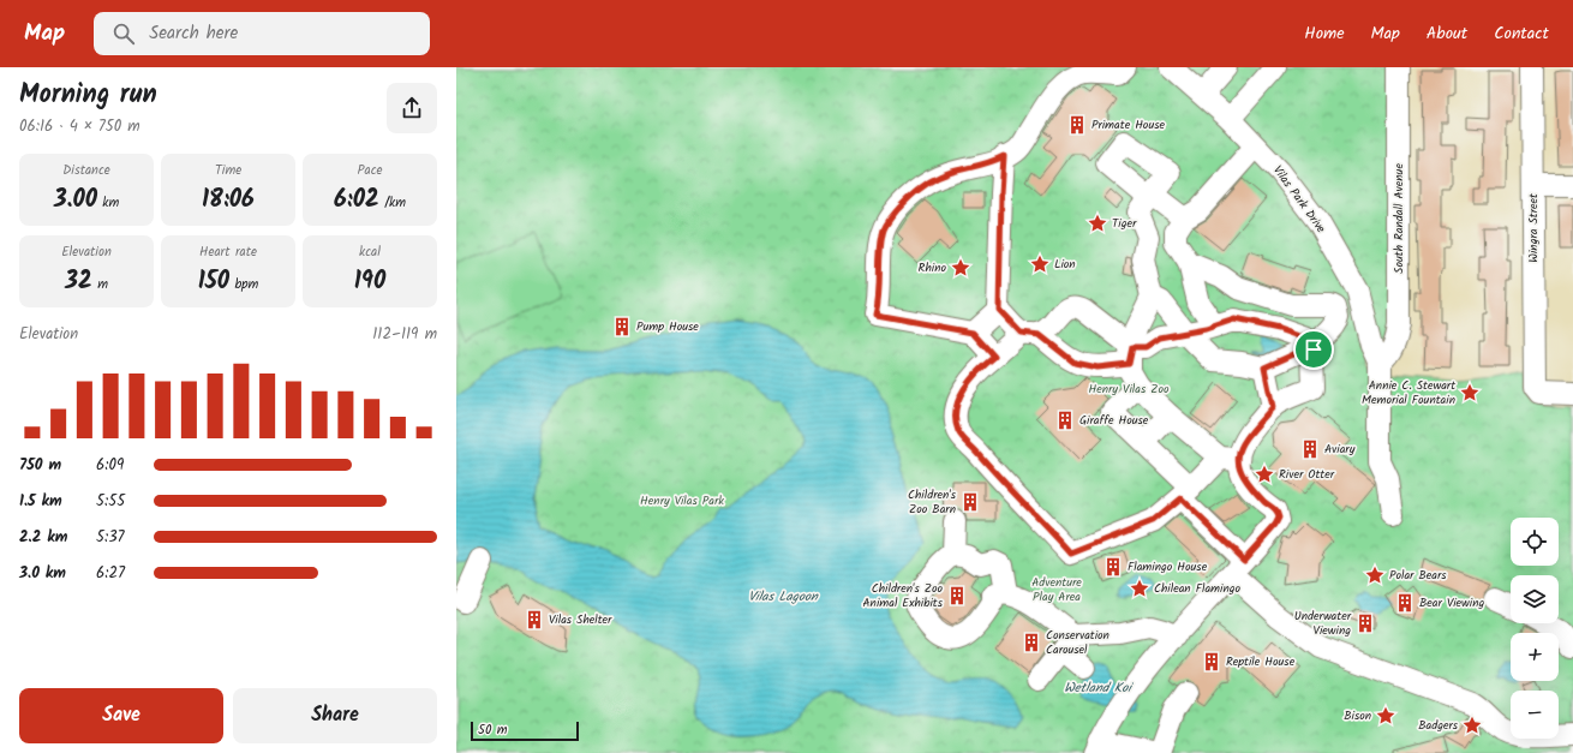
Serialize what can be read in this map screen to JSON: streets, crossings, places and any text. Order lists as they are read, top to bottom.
{
  "streets": {
    "street": ["Vilas Park Drive", "South Randall Avenue", "Wingra Street"]
  },
  "crossings": [
    ["Vilas Park Drive", "South Randall Avenue"]
  ],
  "water": ["Vilas Lagoon", "Wetland Koi"],
  "parks": ["Henry Vilas Zoo", "Henry Vilas Park", "Adventure Play Area"],
  "places": {
    "building": [
      "Primate House",
      "Pump House",
      "Giraffe House",
      "Aviary",
      "Children's Zoo Barn",
      "Flamingo House",
      "Children's Zoo Animal Exhibits",
      "Bear Viewing",
      "Vilas Shelter",
      "Underwater Viewing",
      "Conservation Carousel",
      "Reptile House"
    ],
    "place": [
      "Tiger",
      "Lion",
      "Rhino",
      "Annie C. Stewart Memorial Fountain",
      "River Otter",
      "Polar Bears",
      "Chilean Flamingo",
      "Bison",
      "Badgers"
    ]
  },
  "scale_bar": "50 m",
  "page": {
    "header": "Map",
    "search": "Search here",
    "nav": [
      "Home",
      "Map",
      "About",
      "Contact"
    ],
    "heading": ["Morning run", "06:16 · 4 × 750 m"],
    "stats": [
      ["Distance", "3.00 km"],
      ["Time", "18:06"],
      ["Pace", "6:02 /km"],
      ["Elevation", "32 m"],
      ["Heart rate", "150 bpm"],
      ["kcal", "190"]
    ],
    "chart": ["Elevation", "112–119 m"],
    "list": [
      {
        "name": "750 m",
        "note": "6:09"
      },
      {
        "name": "1.5 km",
        "note": "5:55"
      },
      {
        "name": "2.2 km",
        "note": "5:37"
      },
      {
        "name": "3.0 km",
        "note": "6:27"
      }
    ],
    "map_buttons": ["+", "−"],
    "buttons": ["Save", "Share"],
    "scale": "50 m"
  }
}
